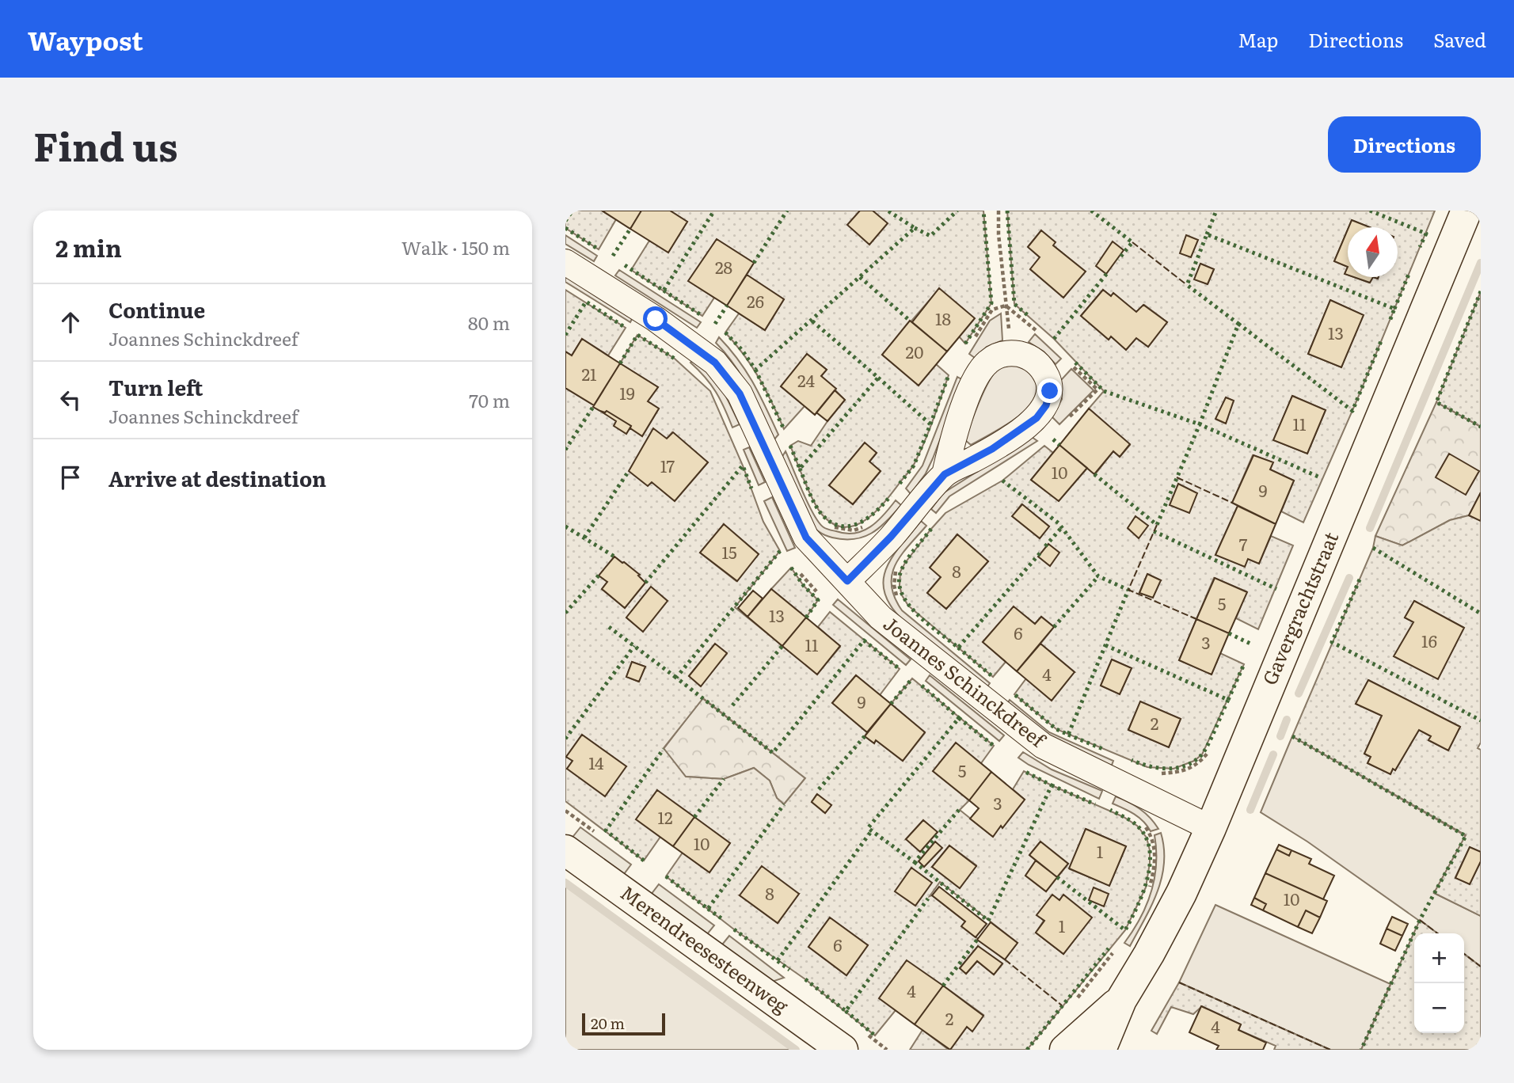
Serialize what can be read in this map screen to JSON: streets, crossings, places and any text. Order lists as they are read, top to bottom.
{
  "streets": {
    "street": ["Gavergrachtstraat", "Joannes Schinckdreef", "Merendreesesteenweg"]
  },
  "crossings": [
    ["Gavergrachtstraat", "Joannes Schinckdreef"]
  ],
  "house_numbers": [
    "28",
    "26",
    "18",
    "13",
    "20",
    "21",
    "24",
    "19",
    "11",
    "17",
    "10",
    "9",
    "7",
    "15",
    "8",
    "5",
    "13",
    "6",
    "16",
    "3",
    "11",
    "4",
    "9",
    "2",
    "14",
    "5",
    "3",
    "12",
    "10",
    "1",
    "8",
    "10",
    "1",
    "6",
    "4",
    "2",
    "4"
  ],
  "scale_bar": "20 m",
  "north": "top",
  "page": {
    "header": "Waypost",
    "nav": ["Map", "Directions", "Saved"],
    "title": "Find us",
    "buttons": "Directions",
    "heading": ["2 min", "Walk · 150 m"],
    "list": [
      ["Continue", "Joannes Schinckdreef", "80 m"],
      ["Turn left", "Joannes Schinckdreef", "70 m"],
      "Arrive at destination"
    ],
    "map_buttons": ["+", "−"],
    "scale": "20 m"
  }
}
